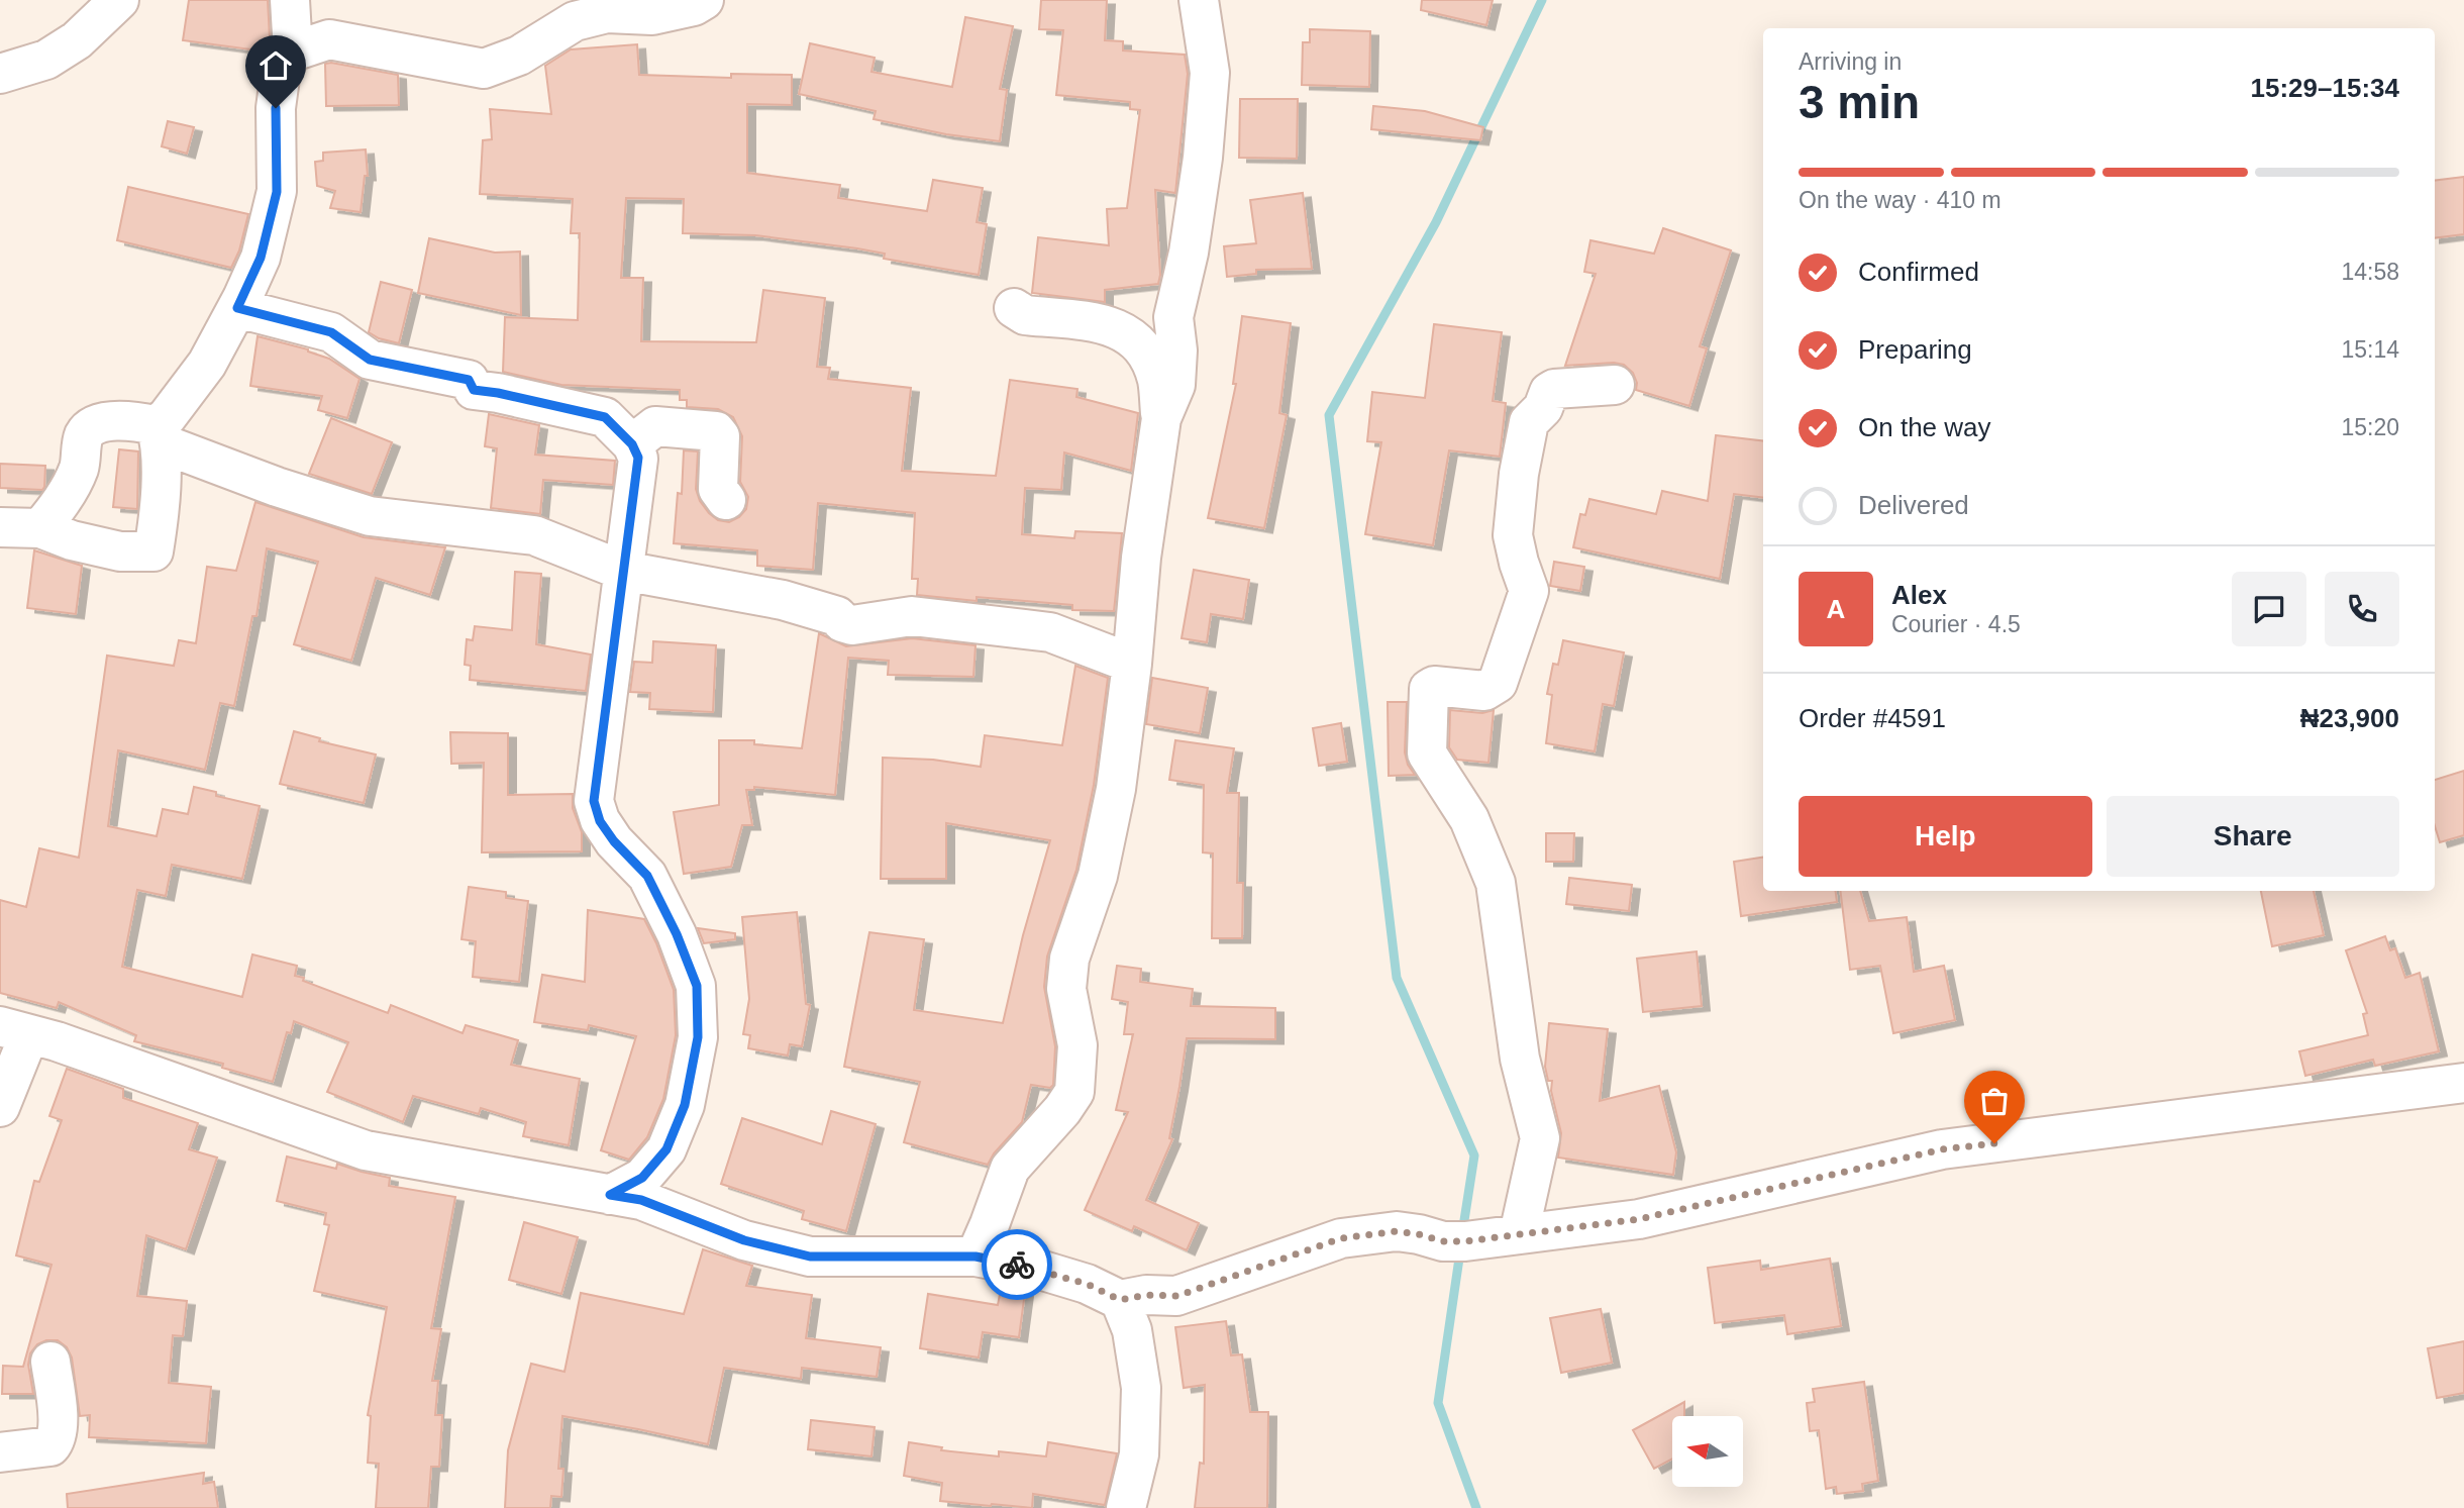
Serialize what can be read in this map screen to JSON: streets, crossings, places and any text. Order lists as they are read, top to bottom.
{
  "north": "left",
  "page": {
    "heading": ["3 min", "Arriving in", "15:29–15:34"],
    "panel": [
      "Alex",
      "Courier · 4.5",
      "Order #4591",
      "₦23,900"
    ],
    "bar": "On the way · 410 m",
    "list": [
      ["Confirmed", "14:58"],
      ["Preparing", "15:14"],
      ["On the way", "15:20"],
      "Delivered"
    ],
    "round": "A",
    "buttons": ["Help", "Share"]
  }
}
